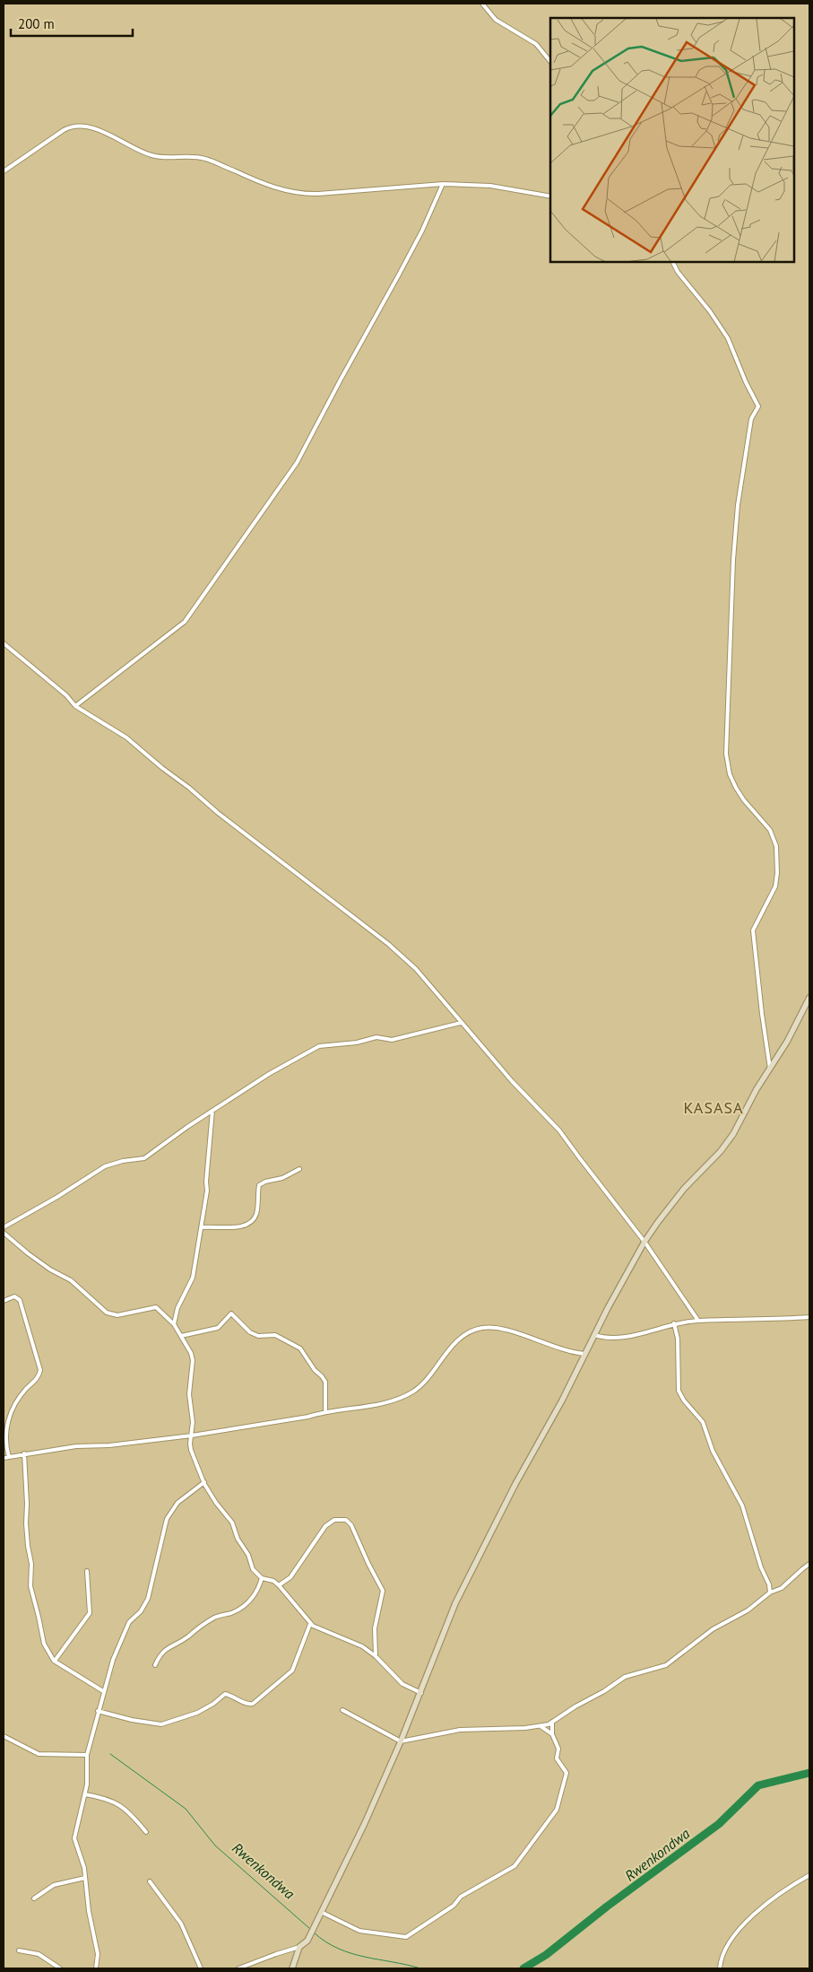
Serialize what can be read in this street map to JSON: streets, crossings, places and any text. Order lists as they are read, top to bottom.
{
  "districts": ["KASASA"],
  "water": ["Rwenkondwa"],
  "scale_bar": "200 m"
}
